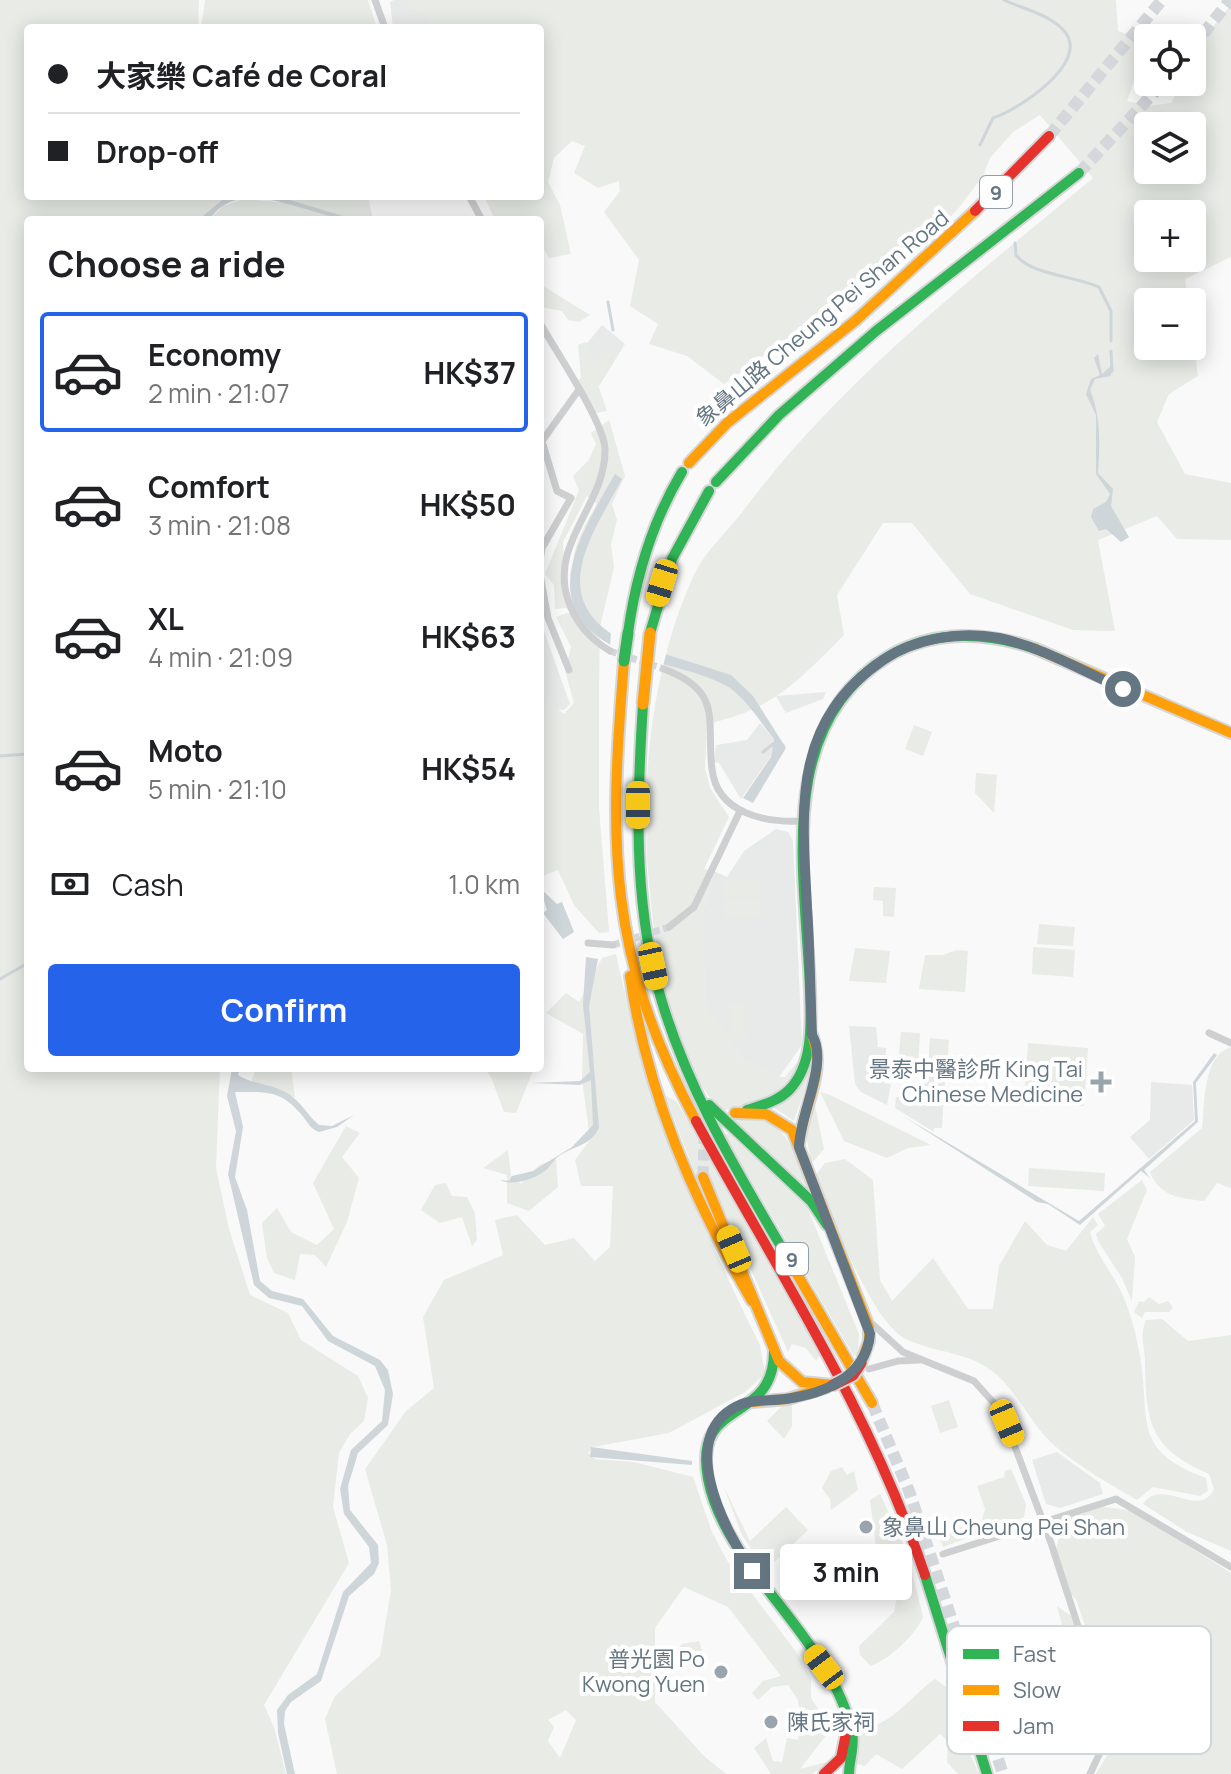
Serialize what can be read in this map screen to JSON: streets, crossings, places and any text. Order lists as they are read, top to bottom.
{
  "streets": {
    "main road": ["9", "象鼻山路 Cheung Pei Shan Road"]
  },
  "places": {
    "health": ["景泰中醫診所 King Tai Chinese Medicine"],
    "other": ["象鼻山 Cheung Pei Shan", "普光園 Po Kwong Yuen", "陳氏家祠"]
  },
  "legend": ["Fast", "Slow", "Jam"],
  "page": {
    "map_buttons": ["+", "−"],
    "banner": ["大家樂 Café de Coral", "Drop-off"],
    "heading": "Choose a ride",
    "list": [
      {
        "name": "Economy",
        "note": "2 min · 21:07",
        "value": "HK$37"
      },
      {
        "name": "Comfort",
        "note": "3 min · 21:08",
        "value": "HK$50"
      },
      {
        "name": "XL",
        "note": "4 min · 21:09",
        "value": "HK$63"
      },
      {
        "name": "Moto",
        "note": "5 min · 21:10",
        "value": "HK$54"
      }
    ],
    "pay": ["Cash", "1.0 km"],
    "buttons": "Confirm",
    "bubble": "3 min"
  }
}
